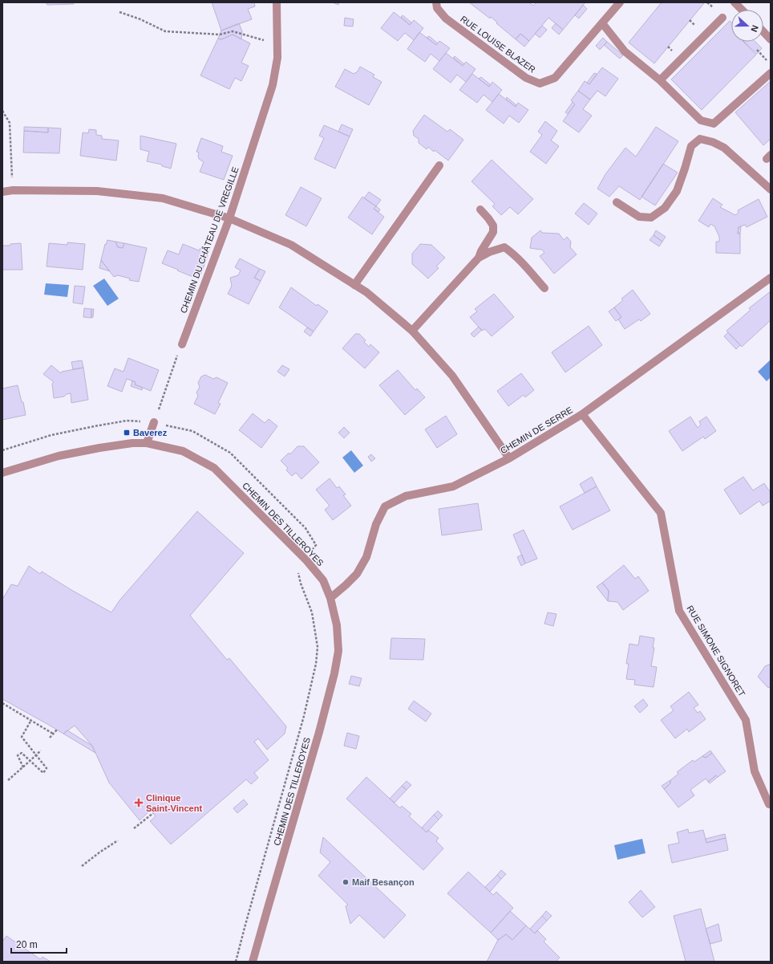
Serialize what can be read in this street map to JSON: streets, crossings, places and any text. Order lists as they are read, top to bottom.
{
  "streets": {
    "street": [
      "RUE LOUISE BLAZER",
      "CHEMIN DU CHÂTEAU DE VREGILLE",
      "CHEMIN DE SERRE",
      "CHEMIN DES TILLEROYES",
      "RUE SIMONE SIGNORET"
    ]
  },
  "crossings": [
    ["CHEMIN DE SERRE", "CHEMIN DES TILLEROYES"],
    ["CHEMIN DE SERRE", "RUE SIMONE SIGNORET"]
  ],
  "places": {
    "transit": ["Baverez"],
    "health": ["Clinique Saint-Vincent"],
    "other": ["Maif Besançon"]
  },
  "scale_bar": "20 m",
  "north": "right"
}
